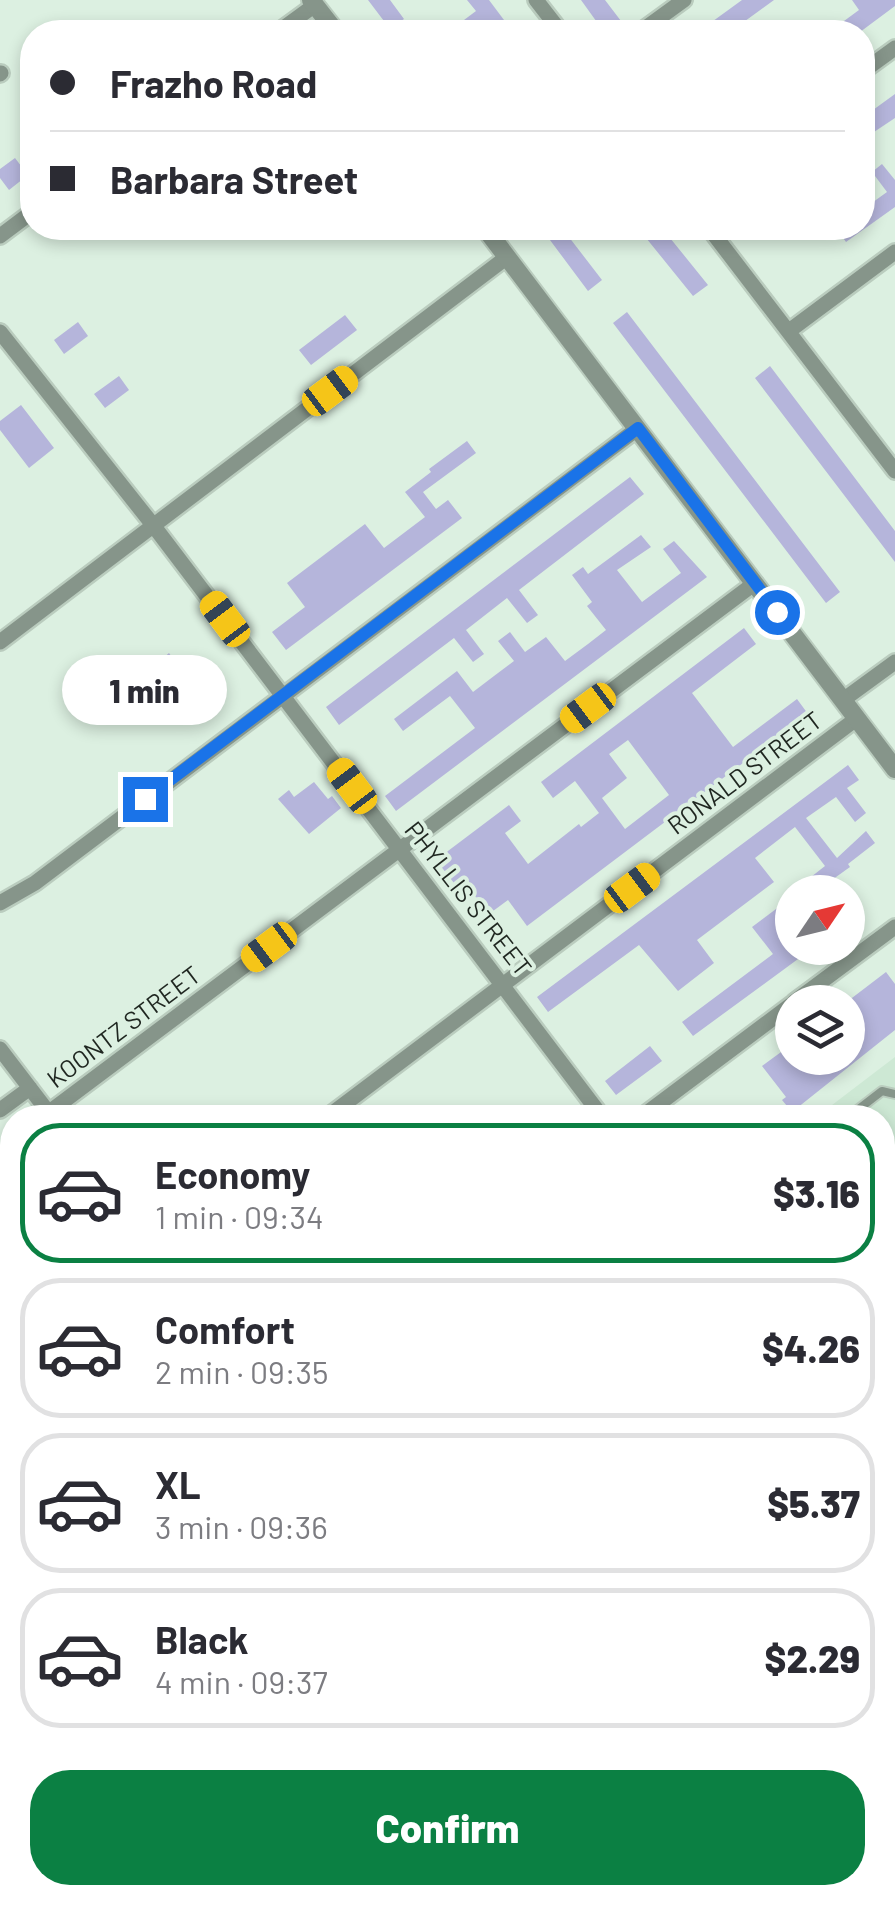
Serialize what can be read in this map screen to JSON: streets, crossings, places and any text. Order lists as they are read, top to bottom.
{
  "streets": {
    "street": ["RONALD STREET", "PHYLLIS STREET", "KOONTZ STREET"]
  },
  "crossings": [
    ["RONALD STREET", "PHYLLIS STREET"],
    ["PHYLLIS STREET", "KOONTZ STREET"]
  ],
  "north": "top right",
  "page": {
    "banner": ["Frazho Road", "Barbara Street"],
    "bubble": "1 min",
    "list": [
      {
        "name": "Economy",
        "note": "1 min · 09:34",
        "value": "$3.16"
      },
      {
        "name": "Comfort",
        "note": "2 min · 09:35",
        "value": "$4.26"
      },
      {
        "name": "XL",
        "note": "3 min · 09:36",
        "value": "$5.37"
      },
      {
        "name": "Black",
        "note": "4 min · 09:37",
        "value": "$2.29"
      }
    ],
    "buttons": "Confirm"
  }
}
